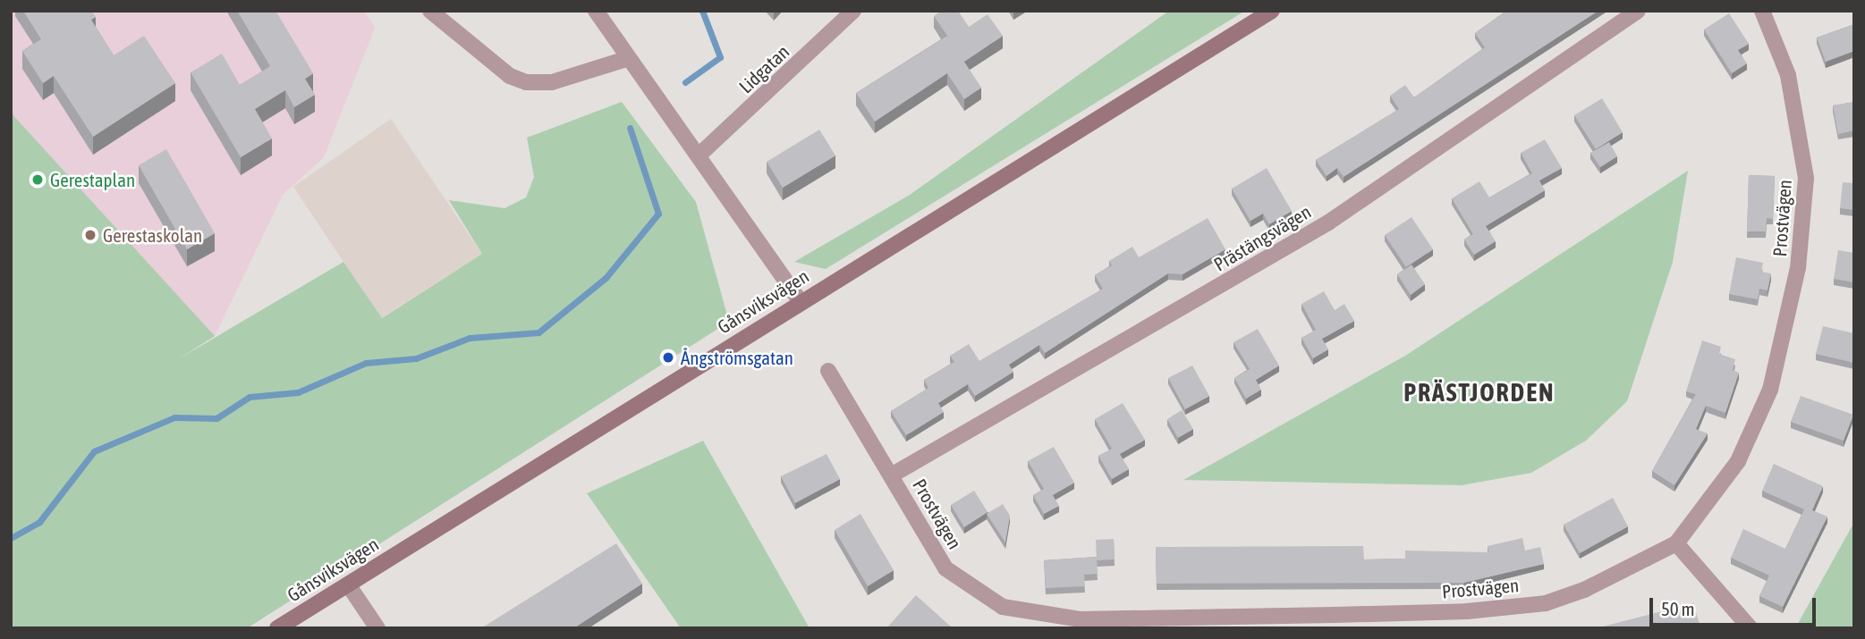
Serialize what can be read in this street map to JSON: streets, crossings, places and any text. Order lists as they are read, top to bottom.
{
  "streets": {
    "main road": ["Gånsviksvägen"],
    "street": ["Lidgatan", "Prostvägen", "Prästängsvägen"]
  },
  "crossings": [
    ["Prostvägen", "Prästängsvägen"]
  ],
  "districts": ["PRÄSTJORDEN"],
  "places": ["Gerestaplan", "Gerestaskolan", "Ångströmsgatan"],
  "scale_bar": "50 m"
}
